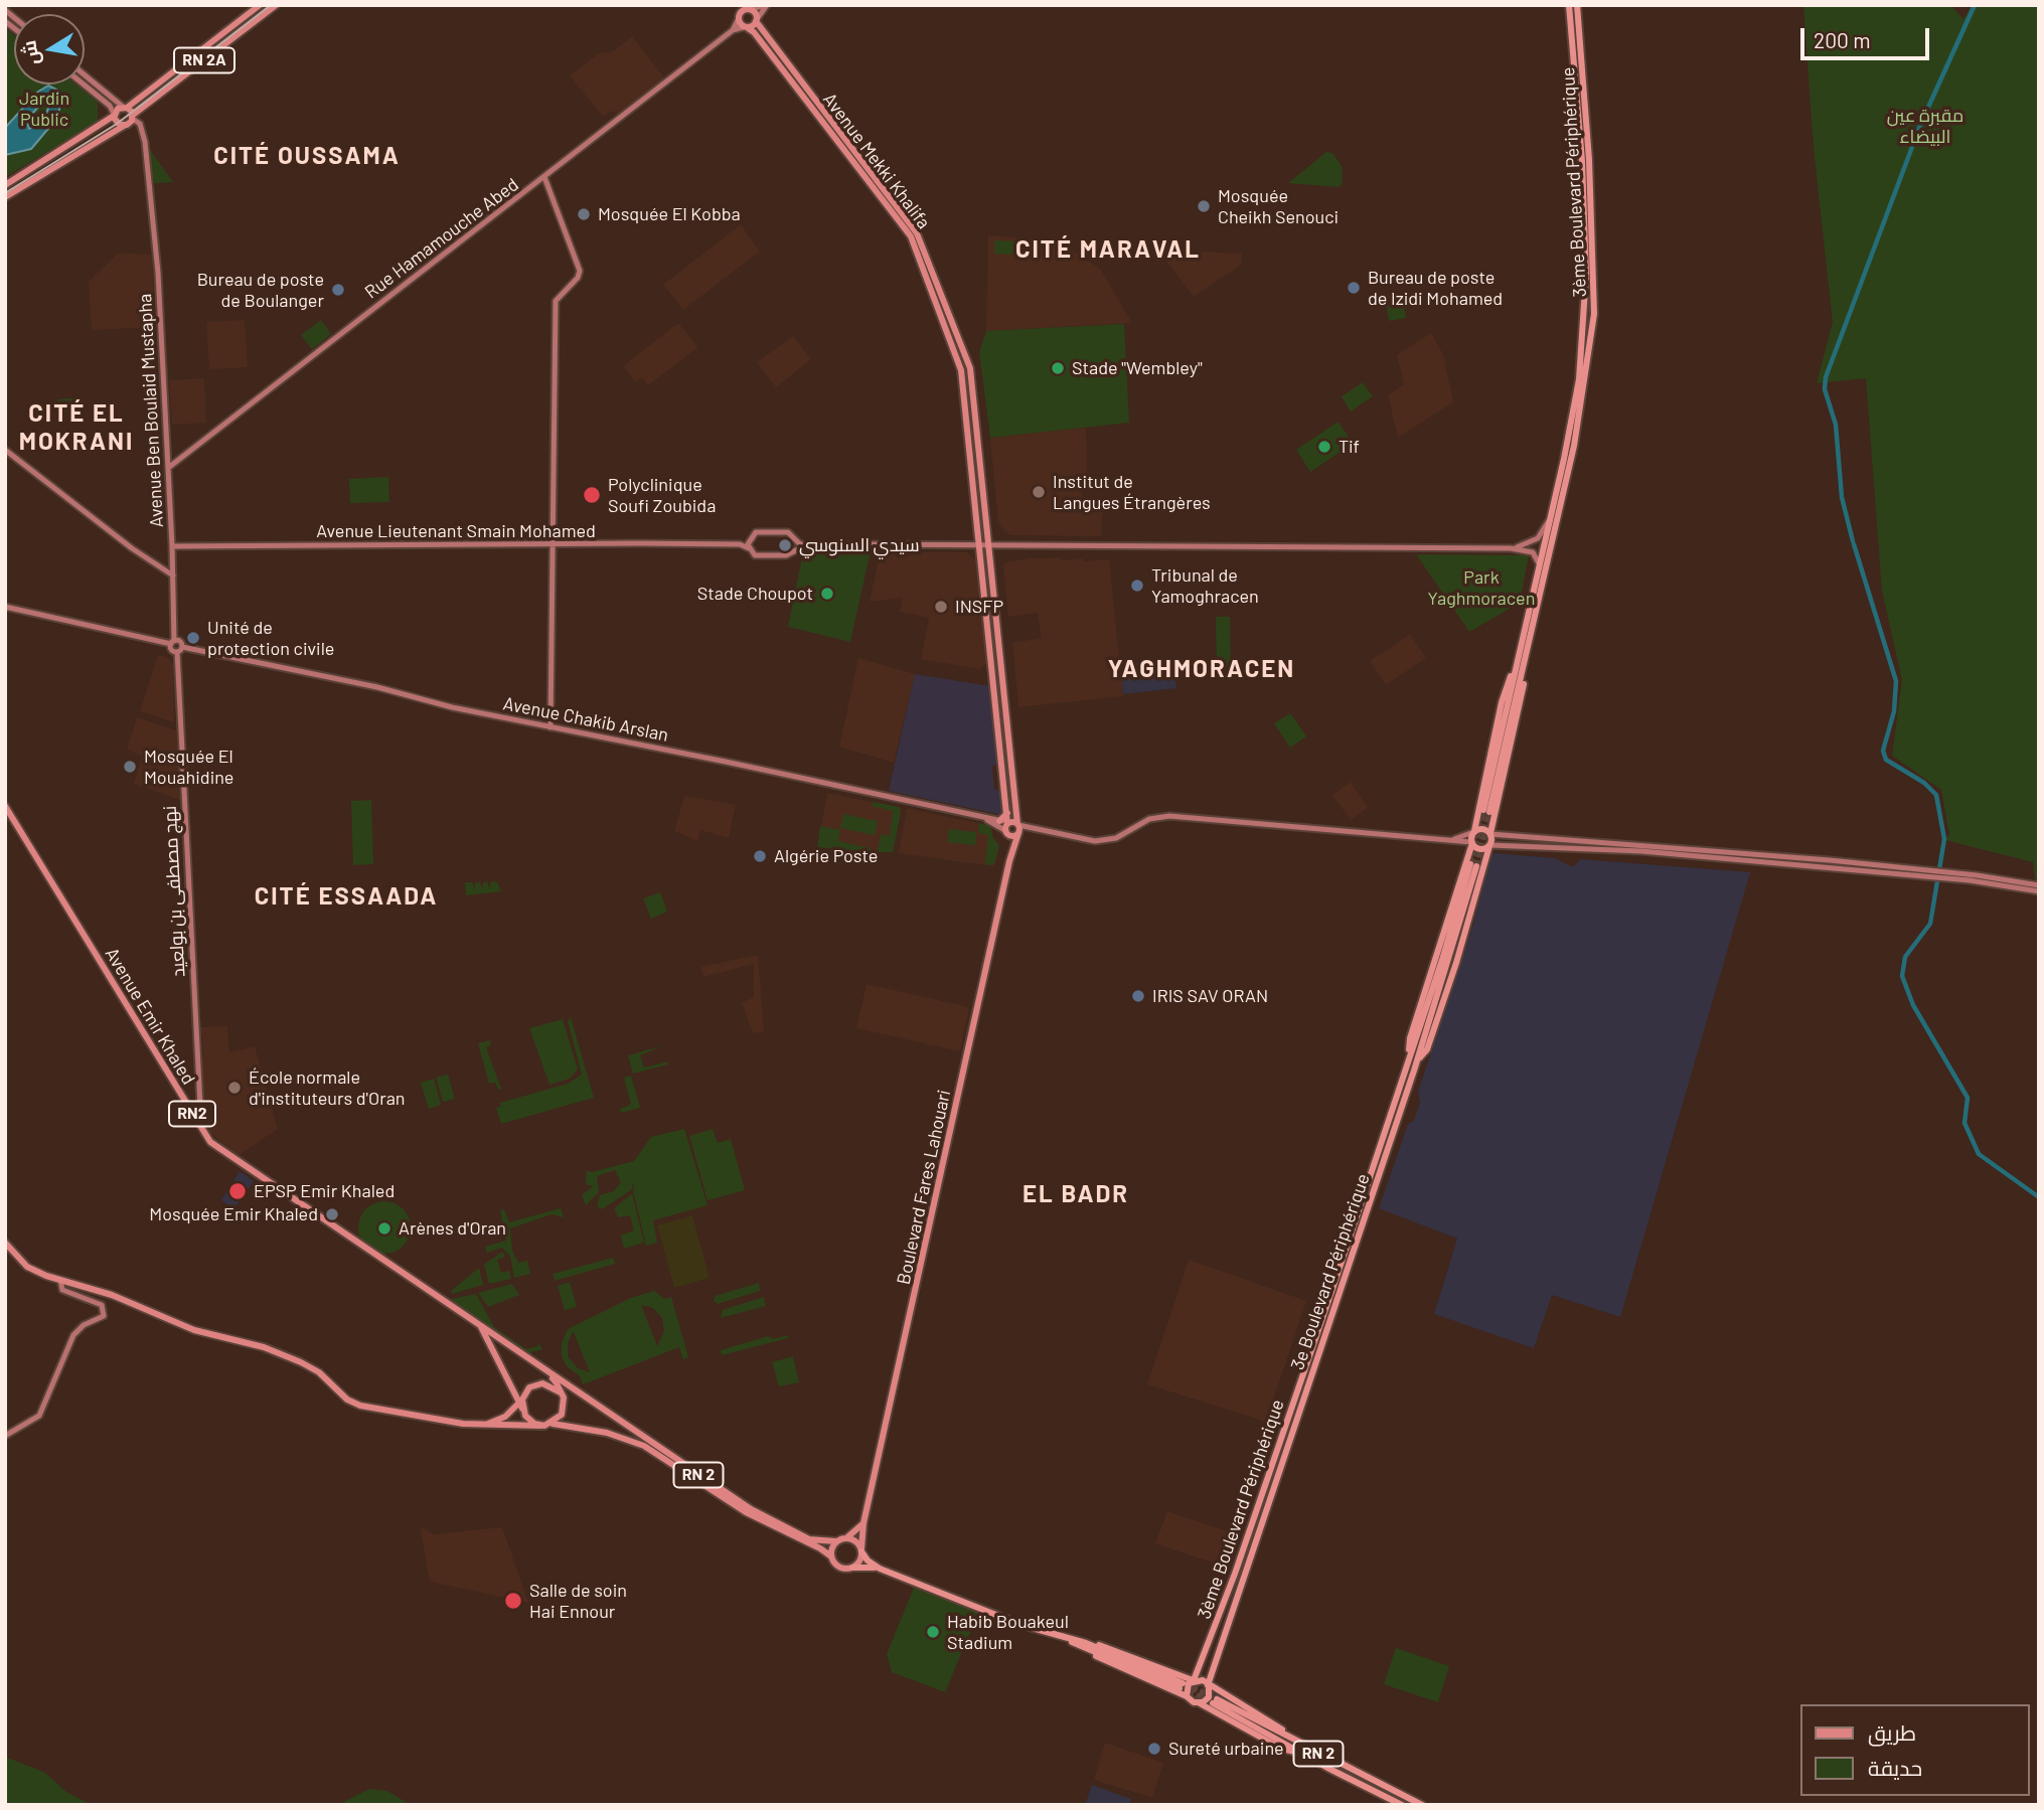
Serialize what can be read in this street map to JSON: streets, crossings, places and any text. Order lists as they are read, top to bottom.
{
  "streets": {
    "highway": ["3ème Boulevard Périphérique", "3e Boulevard Périphérique", "RN 2"],
    "main road": [
      "RN 2A",
      "Avenue Mekki Khalifa",
      "Rue Hamamouche Abed",
      "Avenue Ben Boulaid Mustapha",
      "Avenue Lieutenant Smain Mohamed",
      "Avenue Chakib Arslan",
      "نهج مصطفى بن بولعيد",
      "Avenue Emir Khaled",
      "RN2",
      "Boulevard Fares Lahouari"
    ]
  },
  "crossings": [
    ["RN 2A", "Avenue Ben Boulaid Mustapha"],
    ["3ème Boulevard Périphérique", "3e Boulevard Périphérique"],
    ["Rue Hamamouche Abed", "Avenue Ben Boulaid Mustapha"],
    ["Avenue Ben Boulaid Mustapha", "Avenue Lieutenant Smain Mohamed"],
    ["Avenue Ben Boulaid Mustapha", "نهج مصطفى بن بولعيد"],
    ["Avenue Chakib Arslan", "نهج مصطفى بن بولعيد"],
    ["نهج مصطفى بن بولعيد", "Avenue Emir Khaled"],
    ["Avenue Emir Khaled", "RN2"],
    ["RN2", "RN 2"],
    ["Boulevard Fares Lahouari", "RN 2"]
  ],
  "districts": [
    "CITÉ OUSSAMA",
    "CITÉ MARAVAL",
    "CITÉ EL MOKRANI",
    "YAGHMORACEN",
    "CITÉ ESSAADA",
    "EL BADR"
  ],
  "parks": ["Jardin Public", "مقبرة عين البيضاء", "Park Yaghmoracen"],
  "places": [
    "Mosquée Cheikh Senouci",
    "Mosquée El Kobba",
    "Bureau de poste de Izidi Mohamed",
    "Bureau de poste de Boulanger",
    "Stade \"Wembley\"",
    "Tif",
    "Institut de Langues Étrangères",
    "Polyclinique Soufi Zoubida",
    "سيدي السنوسي",
    "Tribunal de Yamoghracen",
    "Stade Choupot",
    "INSFP",
    "Unité de protection civile",
    "Mosquée El Mouahidine",
    "Algérie Poste",
    "IRIS SAV ORAN",
    "École normale d'instituteurs d'Oran",
    "EPSP Emir Khaled",
    "Mosquée Emir Khaled",
    "Arènes d'Oran",
    "Salle de soin Hai Ennour",
    "Habib Bouakeul Stadium",
    "Sureté urbaine"
  ],
  "legend": ["طريق", "حديقة"],
  "scale_bar": "200 m",
  "north": "left"
}
